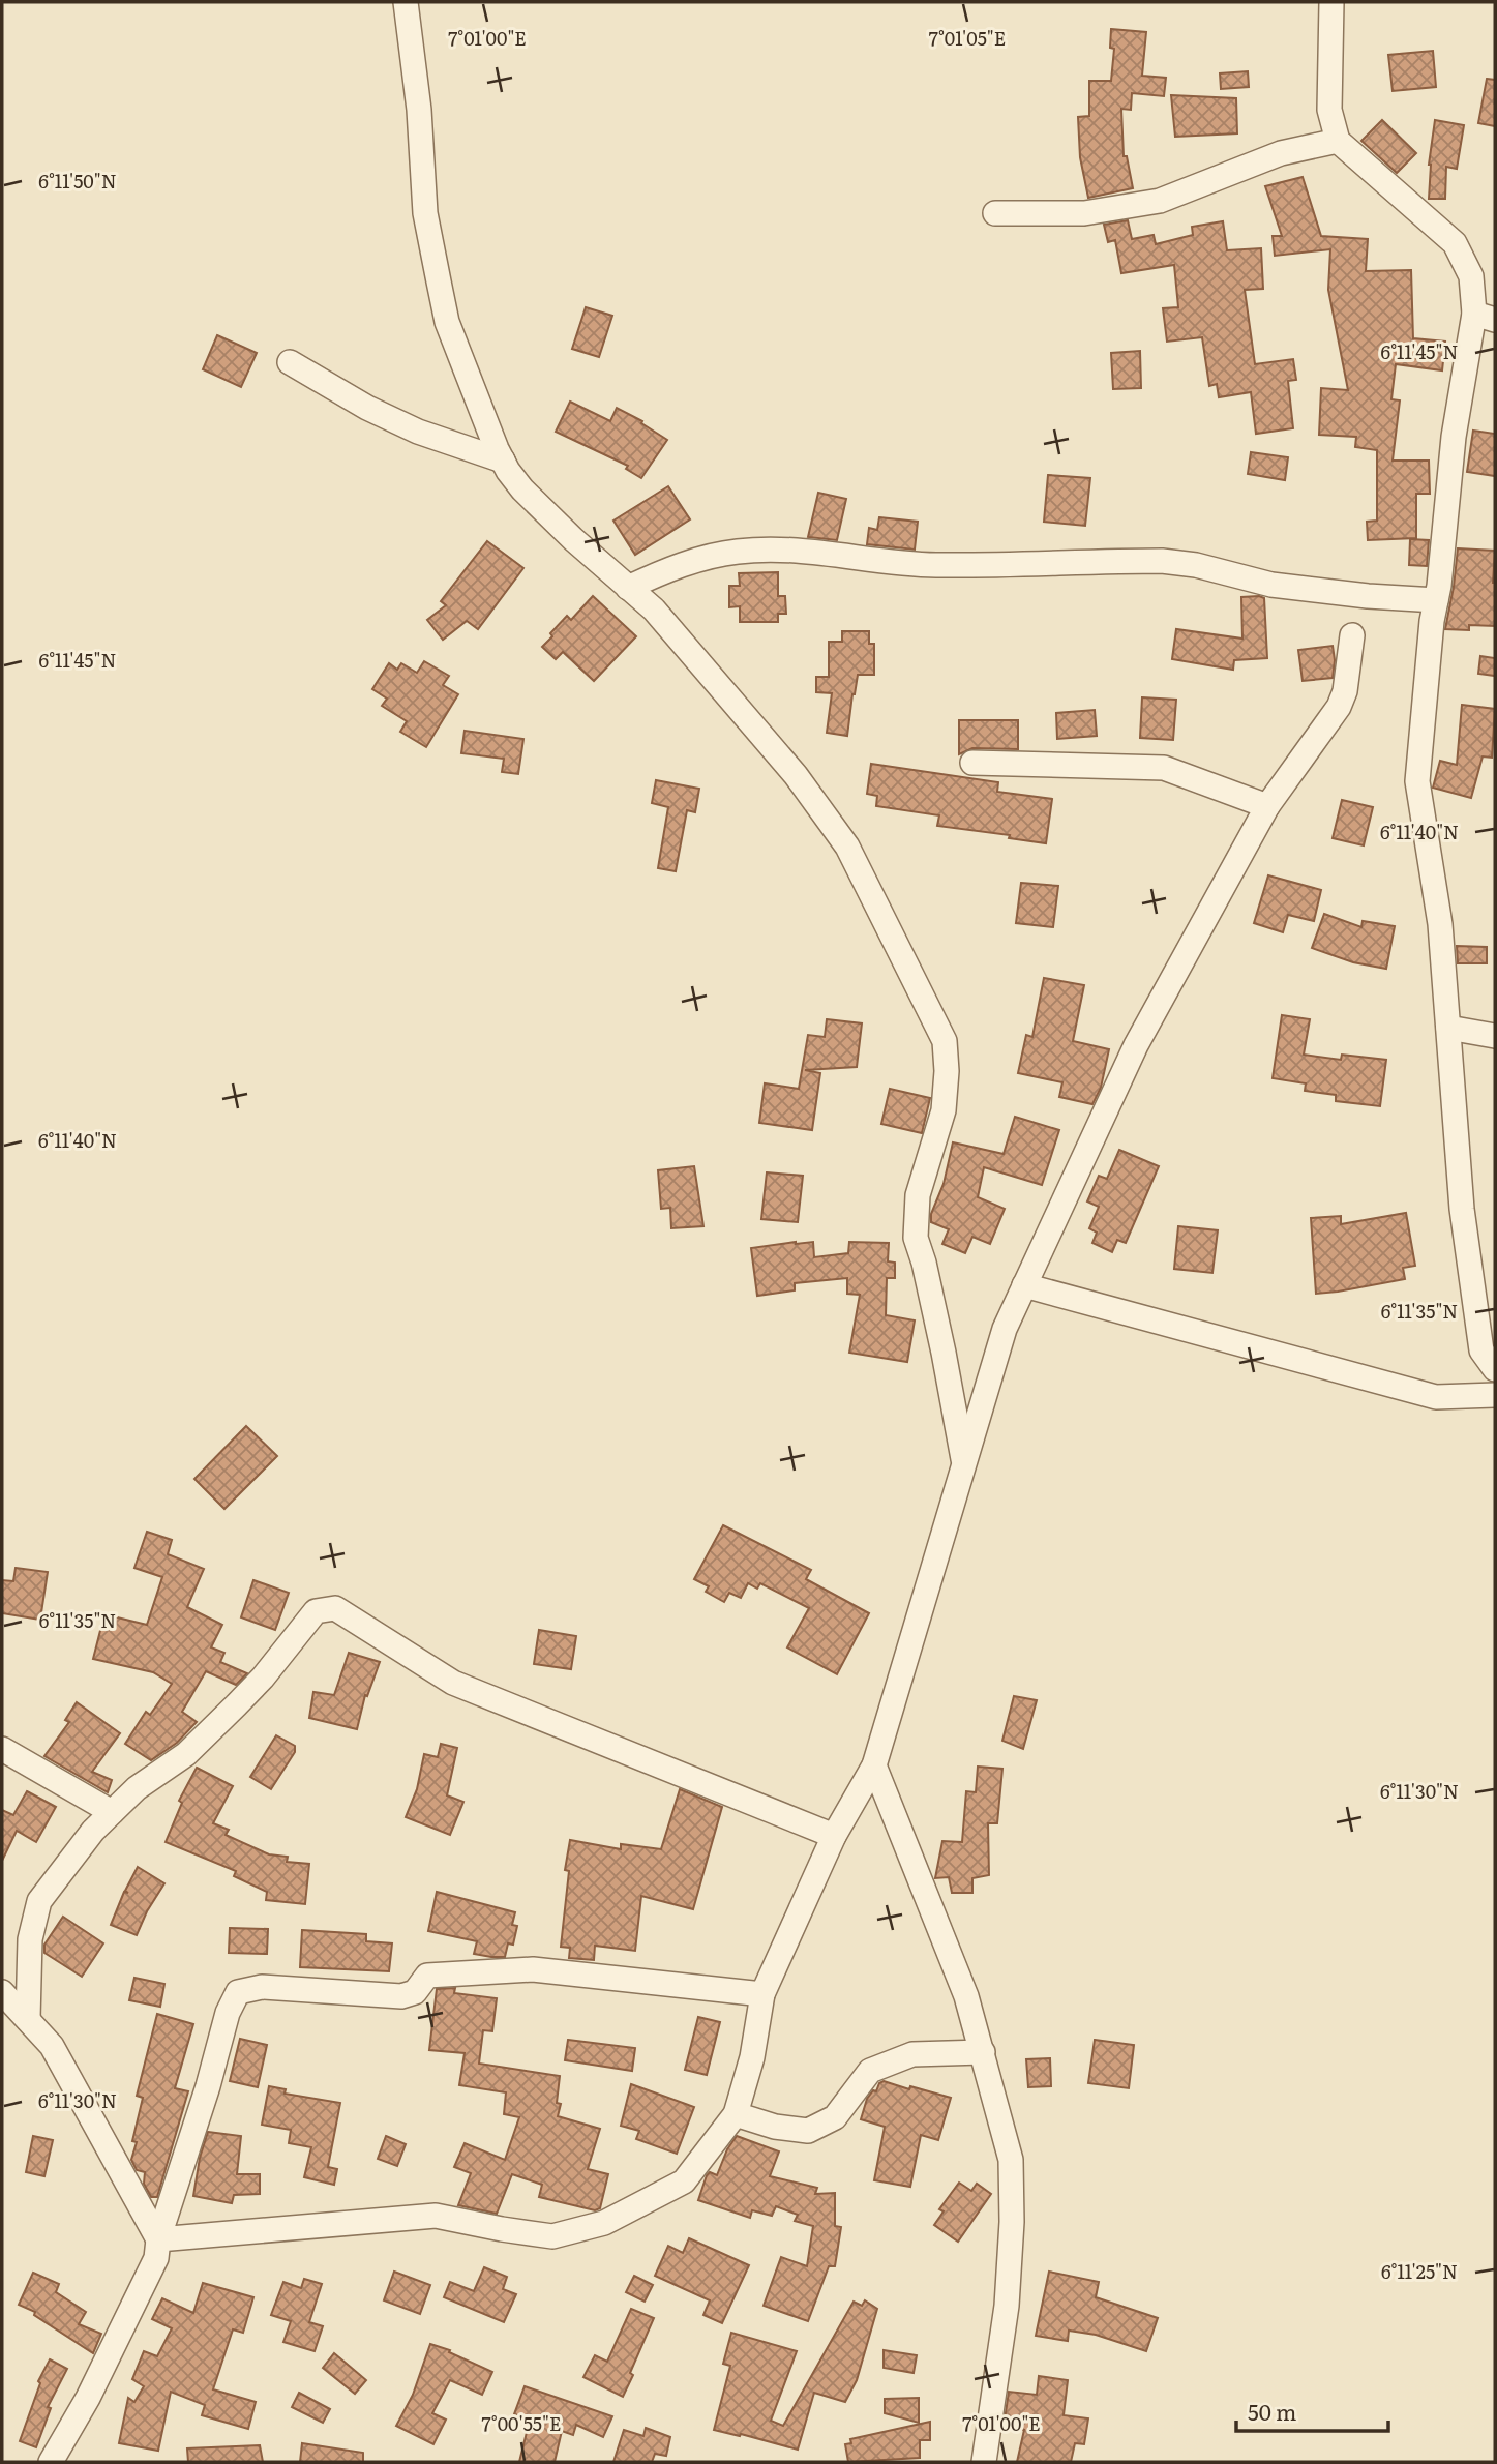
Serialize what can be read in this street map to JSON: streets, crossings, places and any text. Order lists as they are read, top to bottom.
{
  "scale_bar": "50 m",
  "coordinates": [
    "7°01'00\"E",
    "7°01'05\"E",
    "6°11'50\"N",
    "6°11'45\"N",
    "6°11'40\"N",
    "6°11'35\"N",
    "6°11'30\"N",
    "6°11'25\"N",
    "7°00'55\"E"
  ]
}
